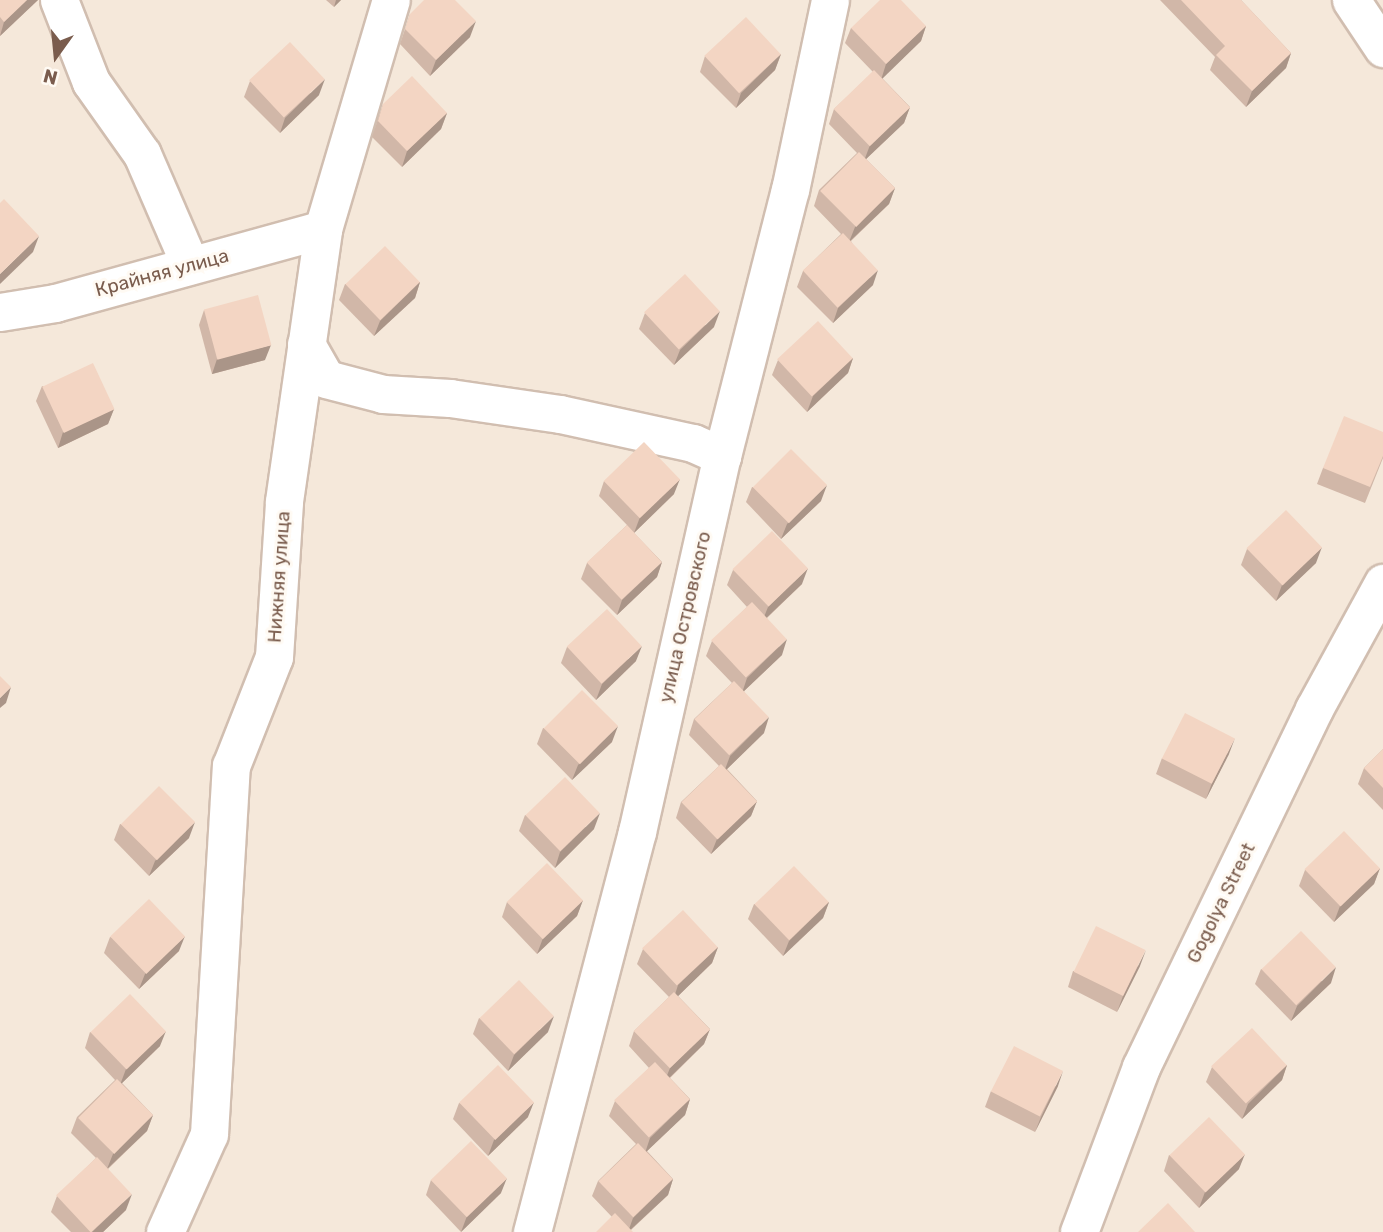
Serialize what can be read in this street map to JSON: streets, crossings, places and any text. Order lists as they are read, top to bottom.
{
  "streets": {
    "street": [
      "Крайняя улица",
      "Нижняя улица",
      "улица Островского",
      "Gogolya Street"
    ]
  },
  "crossings": [
    ["Крайняя улица", "Нижняя улица"]
  ],
  "north": "bottom"
}
